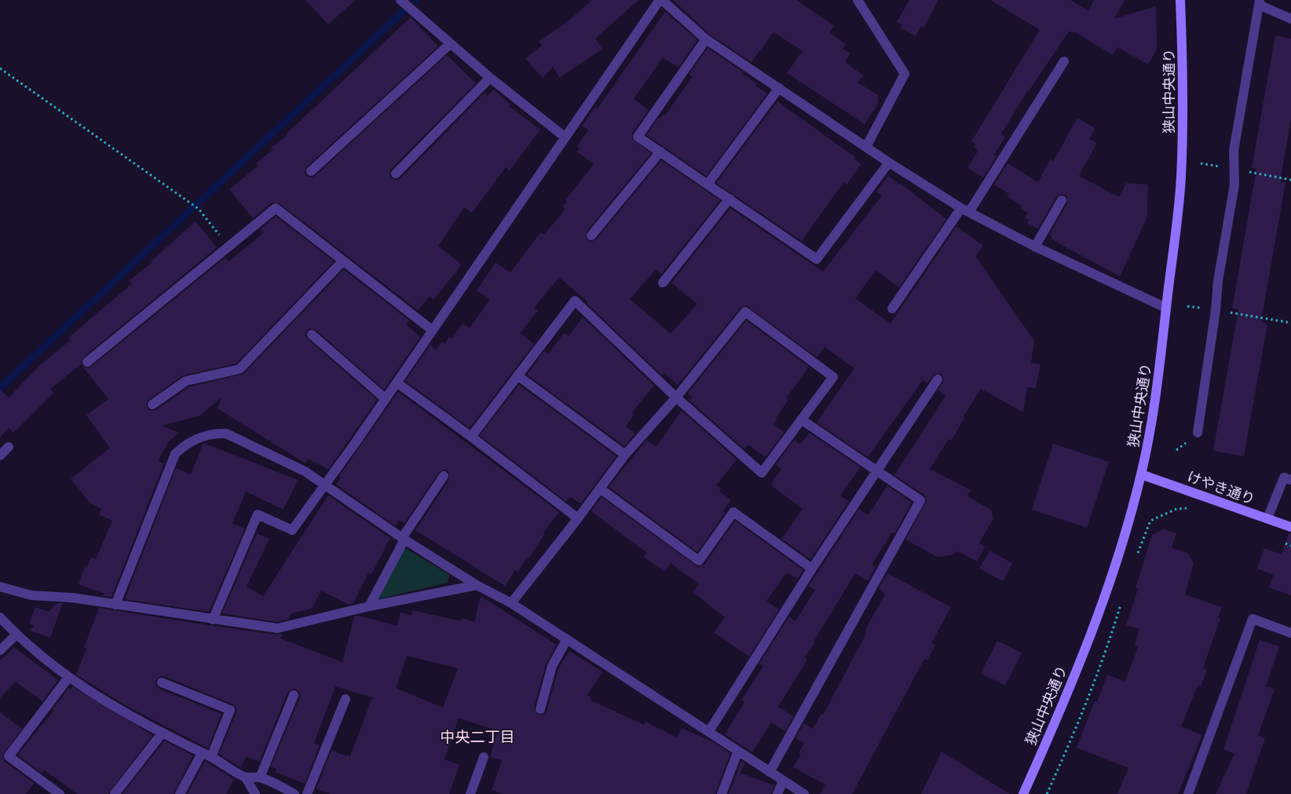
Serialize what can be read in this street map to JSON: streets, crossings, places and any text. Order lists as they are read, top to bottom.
{
  "streets": {
    "street": ["狭山中央通り", "けやき通り"]
  },
  "crossings": [
    ["狭山中央通り", "けやき通り"]
  ],
  "districts": ["中央二丁目"]
}
